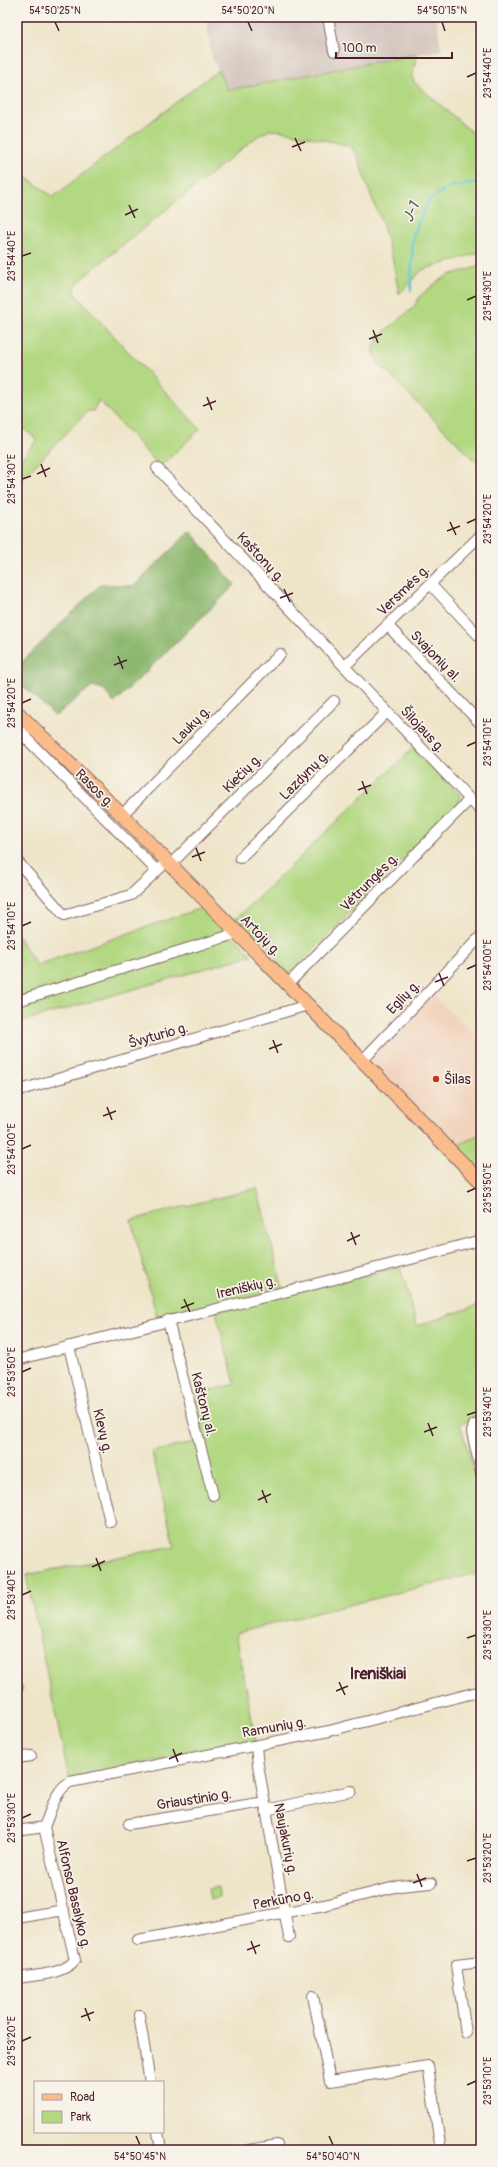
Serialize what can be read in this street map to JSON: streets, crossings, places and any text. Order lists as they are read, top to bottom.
{
  "streets": {
    "main road": ["Artojų g."],
    "street": [
      "Kaštonų g.",
      "Versmės g.",
      "Svajonių al.",
      "Laukų g.",
      "Šilojaus g.",
      "Kiečių g.",
      "Lazdynų g.",
      "Rasos g.",
      "Vėtrungės g.",
      "Eglių g.",
      "Švyturio g.",
      "Ireniškių g.",
      "Kaštonų al.",
      "Klevų g.",
      "Ramunių g.",
      "Griaustinio g.",
      "Naujakurių g.",
      "Alfonso Basalyko g.",
      "Perkūno g."
    ]
  },
  "crossings": [
    ["Kaštonų g.", "Versmės g."],
    ["Kaštonų g.", "Šilojaus g."],
    ["Versmės g.", "Svajonių al."],
    ["Versmės g.", "Šilojaus g."],
    ["Laukų g.", "Artojų g."],
    ["Šilojaus g.", "Lazdynų g."],
    ["Šilojaus g.", "Vėtrungės g."],
    ["Kiečių g.", "Rasos g."],
    ["Kiečių g.", "Artojų g."],
    ["Rasos g.", "Artojų g."],
    ["Vėtrungės g.", "Artojų g."],
    ["Artojų g.", "Eglių g."],
    ["Artojų g.", "Švyturio g."],
    ["Ireniškių g.", "Kaštonų al."],
    ["Ireniškių g.", "Klevų g."],
    ["Ramunių g.", "Naujakurių g."],
    ["Ramunių g.", "Alfonso Basalyko g."],
    ["Griaustinio g.", "Naujakurių g."],
    ["Naujakurių g.", "Perkūno g."]
  ],
  "districts": ["Ireniškiai"],
  "water": ["J-1"],
  "places": ["Šilas"],
  "legend": ["Road", "Park"],
  "scale_bar": "100 m",
  "coordinates": [
    "54°50'25\"N",
    "54°50'20\"N",
    "54°50'15\"N",
    "23°54'40\"E",
    "23°54'30\"E",
    "23°54'20\"E",
    "23°54'10\"E",
    "23°54'00\"E",
    "23°53'50\"E",
    "23°53'40\"E",
    "23°53'30\"E",
    "23°53'20\"E",
    "23°53'10\"E",
    "54°50'45\"N",
    "54°50'40\"N"
  ]
}
